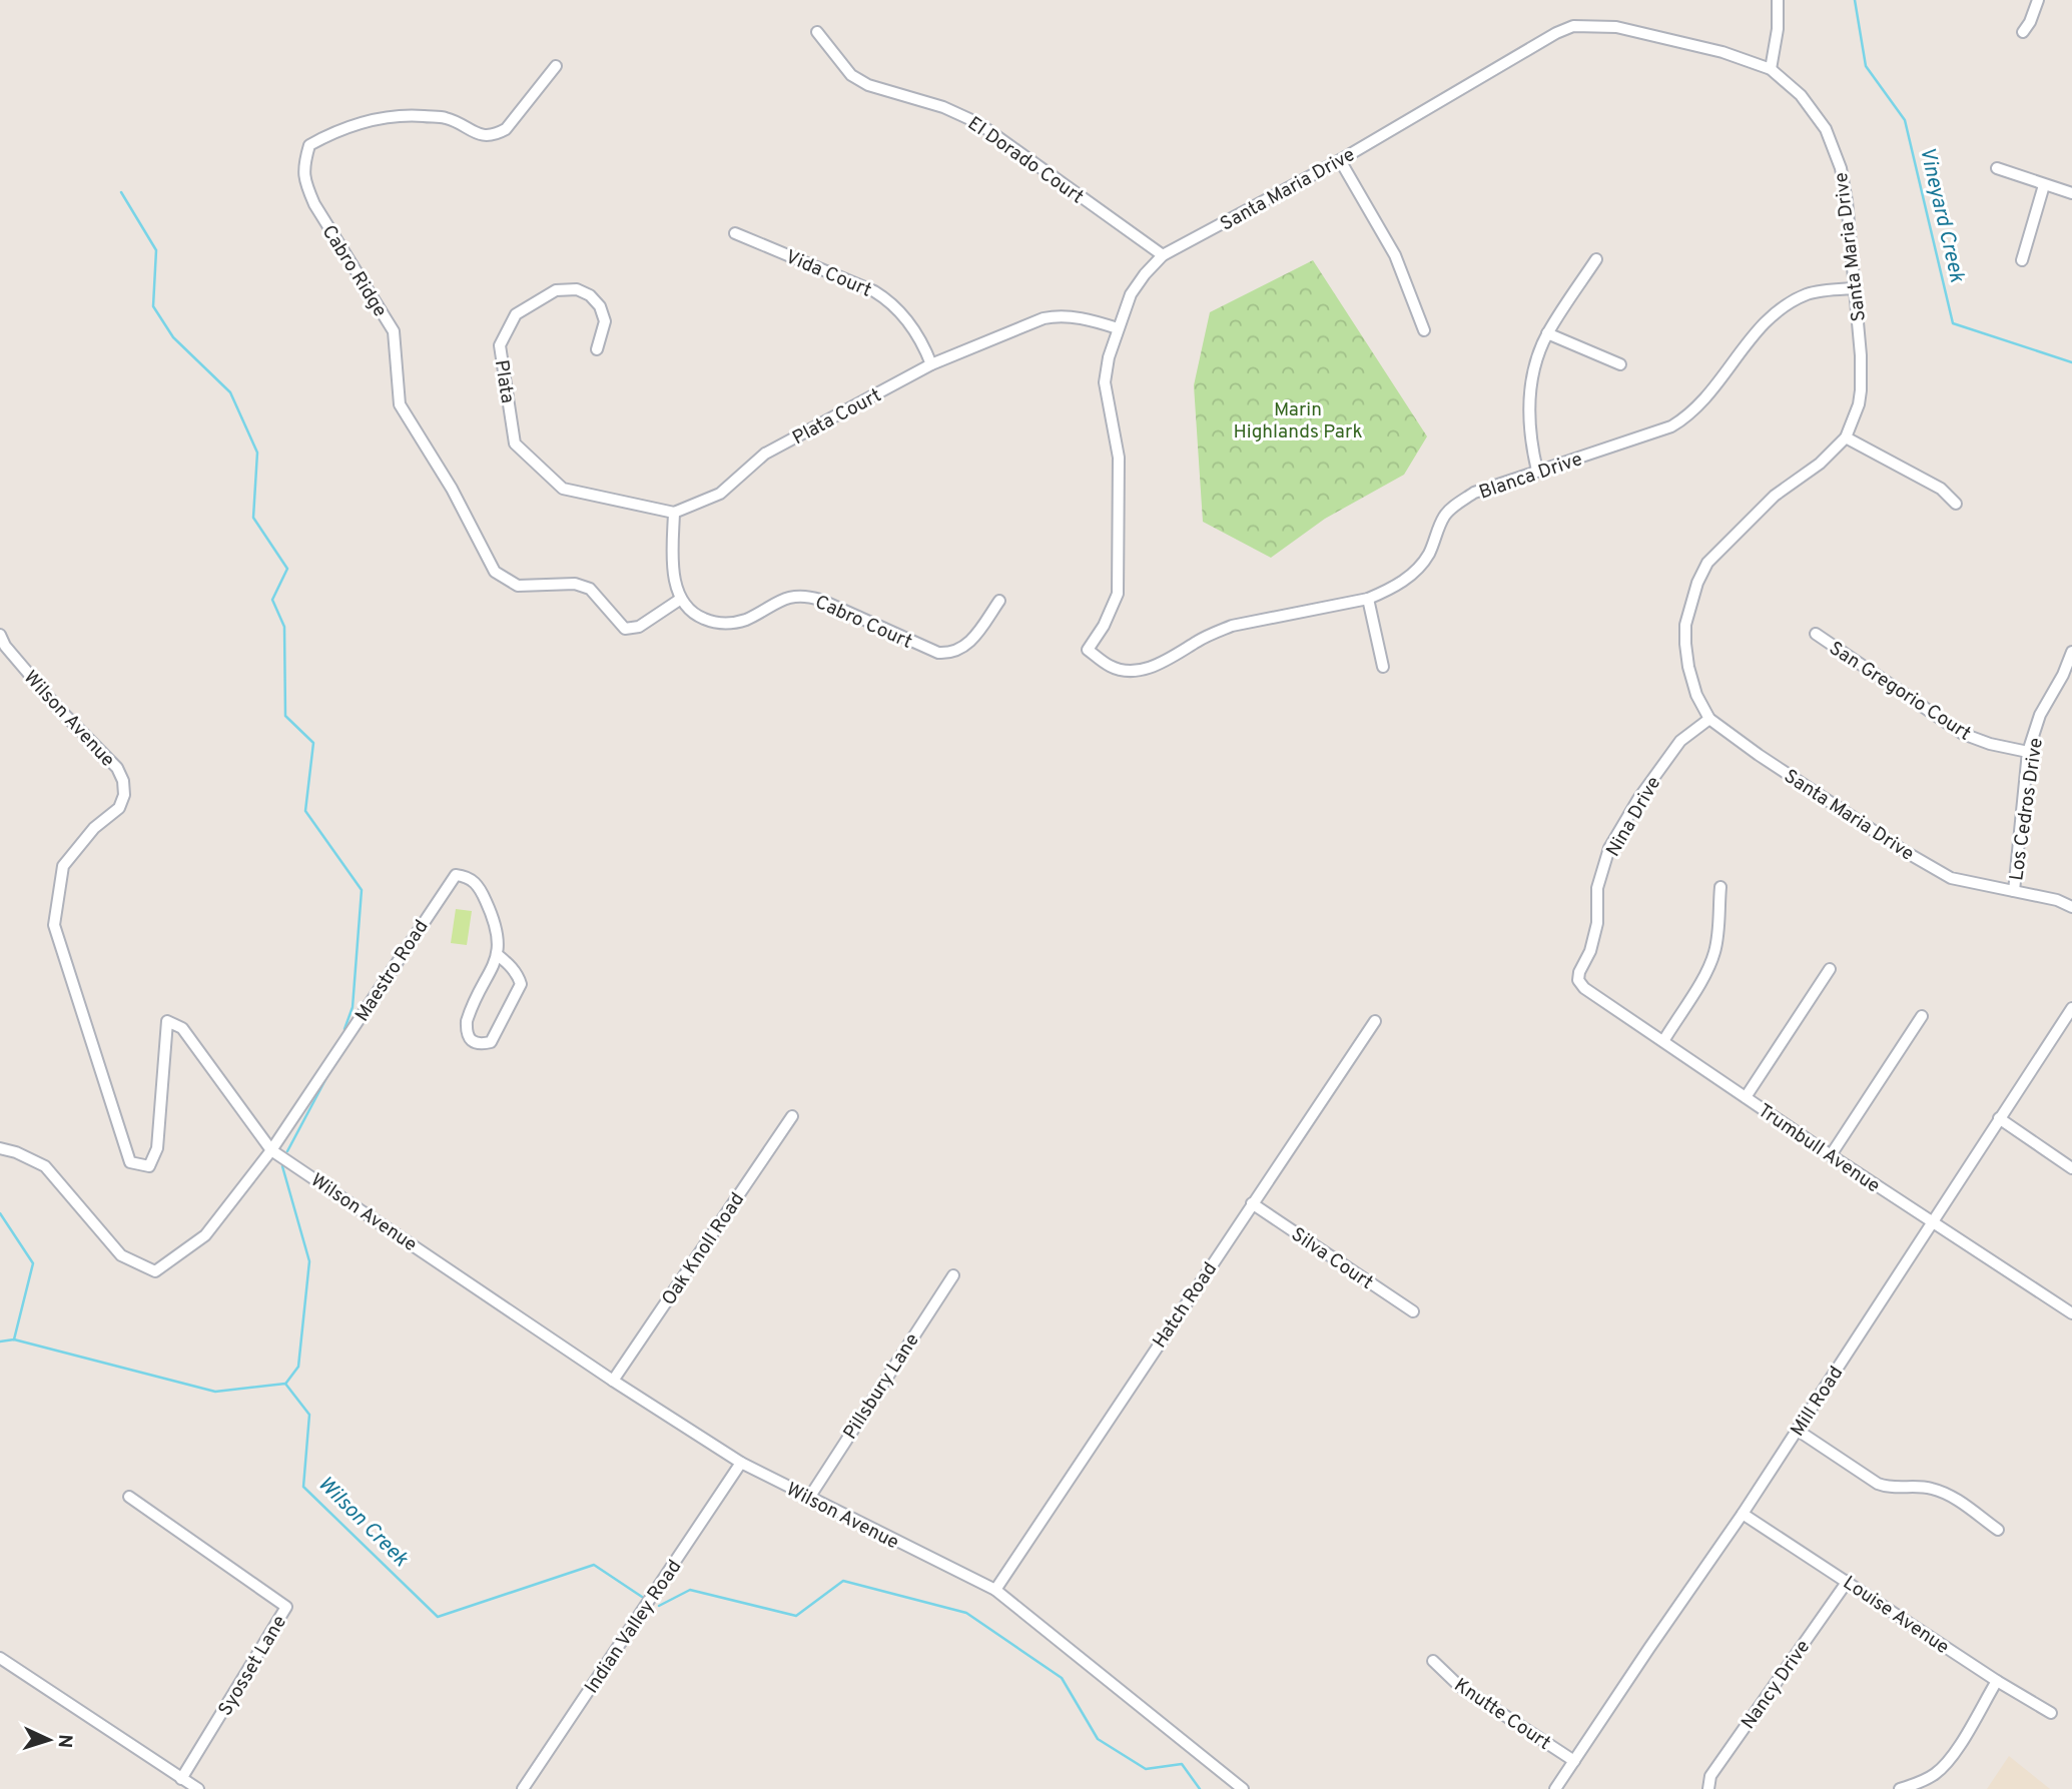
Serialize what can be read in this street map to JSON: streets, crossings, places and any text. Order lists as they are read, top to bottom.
{
  "streets": {
    "street": [
      "El Dorado Court",
      "Santa Maria Drive",
      "Cabro Ridge",
      "Vida Court",
      "Plata",
      "Plata Court",
      "Blanca Drive",
      "Cabro Court",
      "San Gregorio Court",
      "Wilson Avenue",
      "Los Cedros Drive",
      "Nina Drive",
      "Maestro Road",
      "Trumbull Avenue",
      "Oak Knoll Road",
      "Silva Court",
      "Hatch Road",
      "Pillsbury Lane",
      "Mill Road",
      "Louise Avenue",
      "Indian Valley Road",
      "Syosset Lane",
      "Nancy Drive",
      "Knutte Court"
    ]
  },
  "crossings": [
    ["El Dorado Court", "Santa Maria Drive"],
    ["Santa Maria Drive", "Plata Court"],
    ["Santa Maria Drive", "Blanca Drive"],
    ["Santa Maria Drive", "Los Cedros Drive"],
    ["Santa Maria Drive", "Nina Drive"],
    ["Cabro Ridge", "Cabro Court"],
    ["Vida Court", "Plata Court"],
    ["Plata", "Plata Court"],
    ["San Gregorio Court", "Los Cedros Drive"],
    ["Wilson Avenue", "Maestro Road"],
    ["Wilson Avenue", "Oak Knoll Road"],
    ["Wilson Avenue", "Hatch Road"],
    ["Wilson Avenue", "Pillsbury Lane"],
    ["Wilson Avenue", "Indian Valley Road"],
    ["Nina Drive", "Trumbull Avenue"],
    ["Trumbull Avenue", "Mill Road"],
    ["Silva Court", "Hatch Road"],
    ["Mill Road", "Louise Avenue"],
    ["Mill Road", "Knutte Court"],
    ["Louise Avenue", "Nancy Drive"]
  ],
  "water": ["Vineyard Creek", "Wilson Creek"],
  "parks": ["Marin Highlands Park"],
  "north": "right"
}
